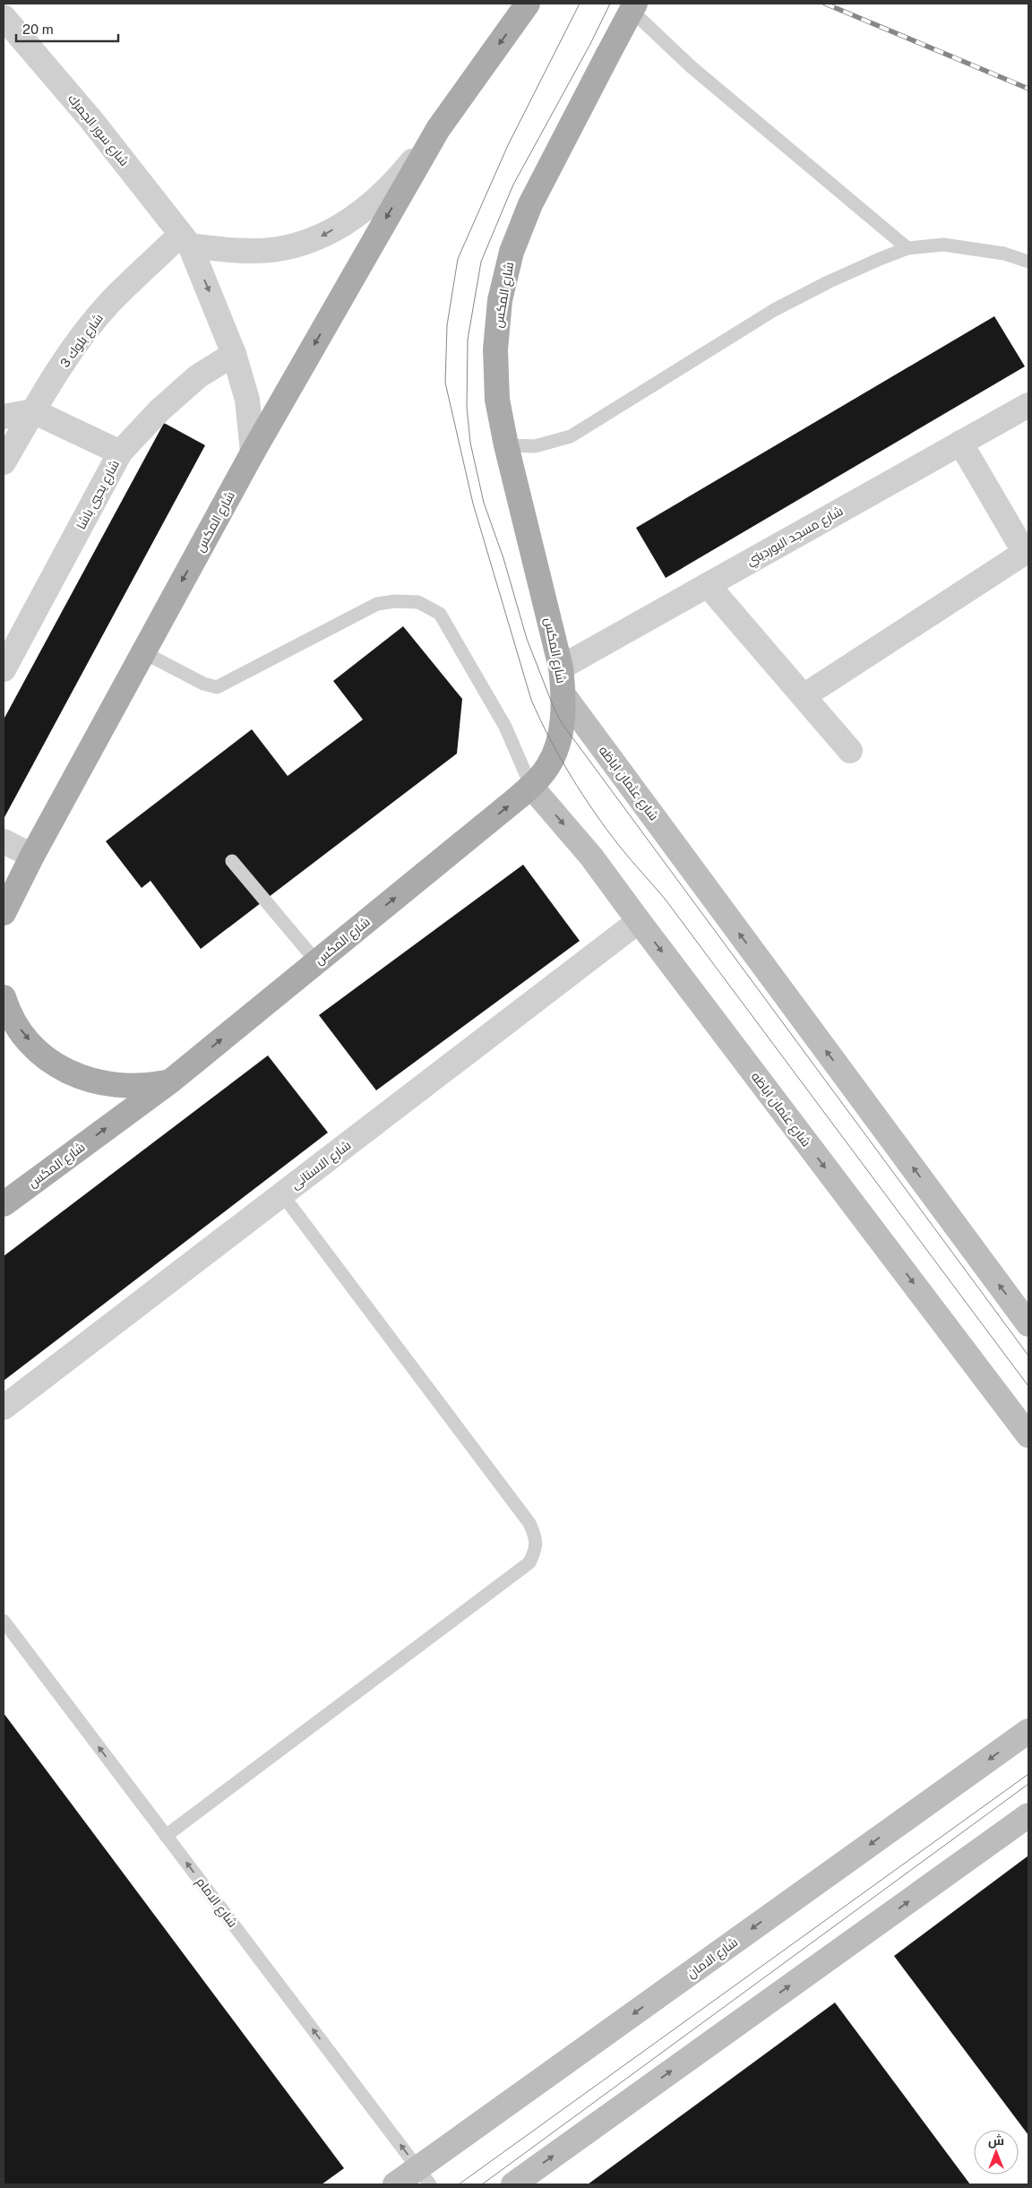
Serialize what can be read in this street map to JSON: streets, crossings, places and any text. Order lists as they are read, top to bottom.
{
  "streets": {
    "main road": ["شارع المكس"],
    "street": [
      "شارع سور الجمرك",
      "شارع بلوك 3",
      "شارع يحيي باشا",
      "شارع مسجد البورديني",
      "شارع عثمان اباظه",
      "شارع الاستانى",
      "شارع الامان"
    ],
    "lane": ["شارع الامام"]
  },
  "crossings": [
    ["شارع سور الجمرك", "شارع المكس"],
    ["شارع سور الجمرك", "شارع بلوك 3"],
    ["شارع سور الجمرك", "شارع يحيي باشا"],
    ["شارع المكس", "شارع مسجد البورديني"],
    ["شارع المكس", "شارع عثمان اباظه"],
    ["شارع عثمان اباظه", "شارع الاستانى"],
    ["شارع الامام", "شارع الامان"]
  ],
  "one_way": ["شارع الامام"],
  "scale_bar": "20 m",
  "north": "top"
}
